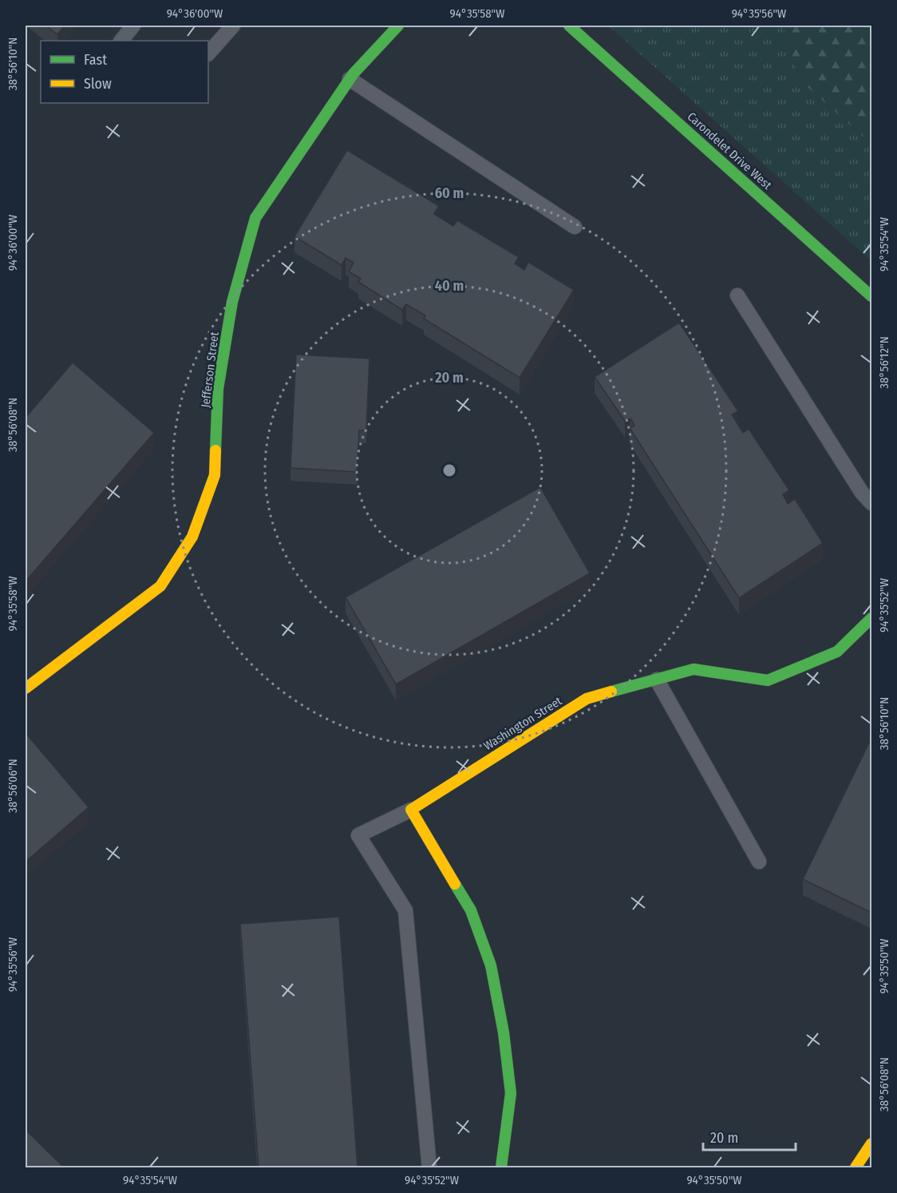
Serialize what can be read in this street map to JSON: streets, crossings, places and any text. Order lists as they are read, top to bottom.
{
  "streets": {
    "street": ["Carondelet Drive West", "Jefferson Street", "Washington Street"]
  },
  "legend": ["Fast", "Slow"],
  "scale_bar": "20 m",
  "coordinates": [
    "94°36'00\"W",
    "94°35'58\"W",
    "94°35'56\"W",
    "38°56'10\"N",
    "94°35'54\"W",
    "38°56'12\"N",
    "38°56'08\"N",
    "94°35'52\"W",
    "38°56'06\"N",
    "94°35'50\"W"
  ],
  "rings": ["60 m", "40 m", "20 m"]
}
